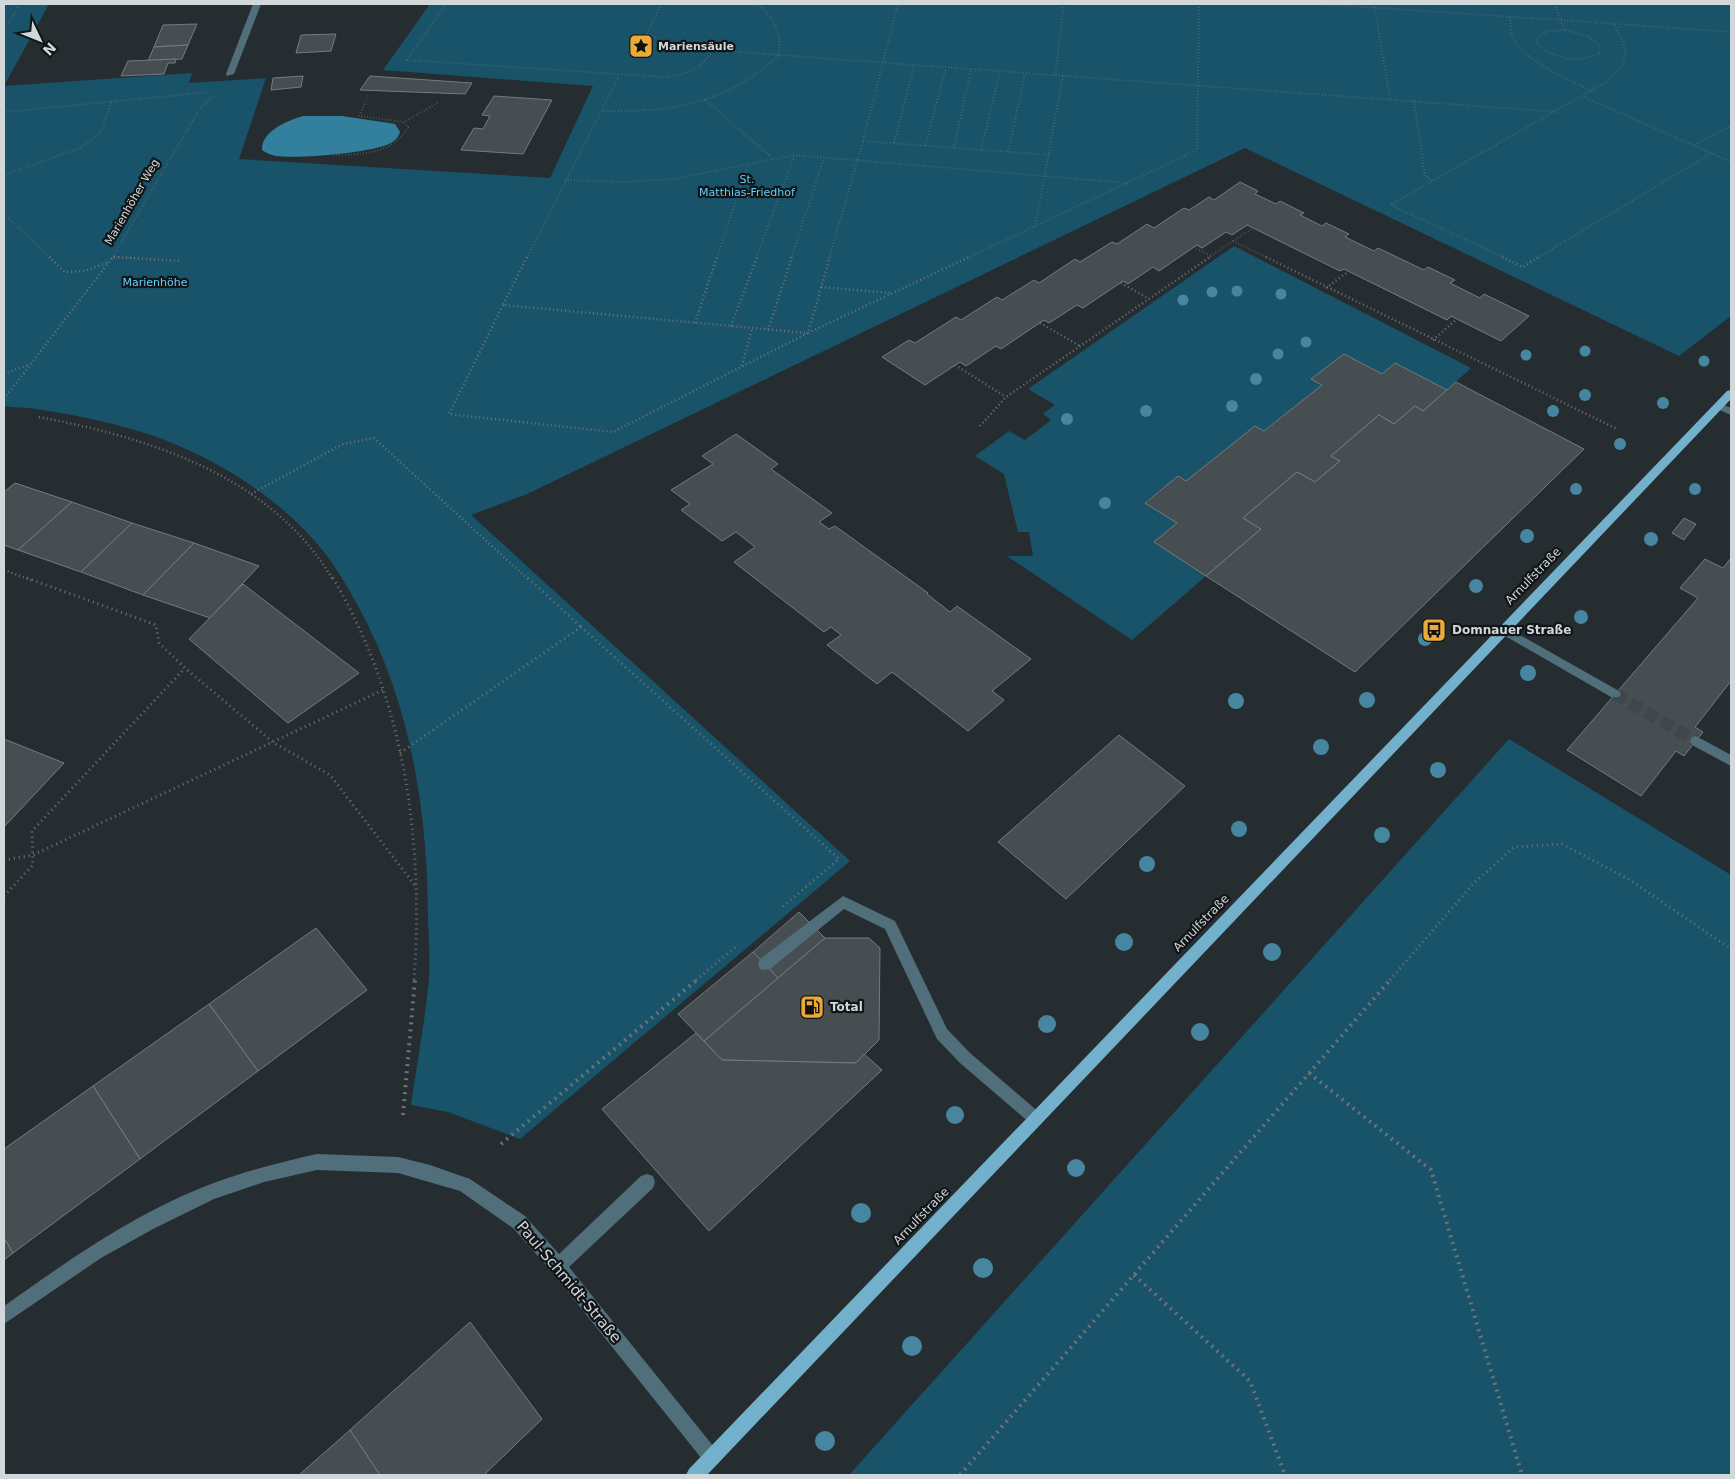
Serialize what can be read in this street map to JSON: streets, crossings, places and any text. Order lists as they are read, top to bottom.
{
  "streets": {
    "main road": ["Arnulfstraße"],
    "street": ["Paul-Schmidt-Straße"],
    "path": ["Marienhöher Weg"]
  },
  "crossings": [
    ["Arnulfstraße", "Paul-Schmidt-Straße"]
  ],
  "parks": ["St. Matthias-Friedhof", "Marienhöhe"],
  "places": {
    "place": ["Mariensäule"],
    "bus stop": ["Domnauer Straße"],
    "fuel station": ["Total"]
  },
  "north": "bottom right"
}
